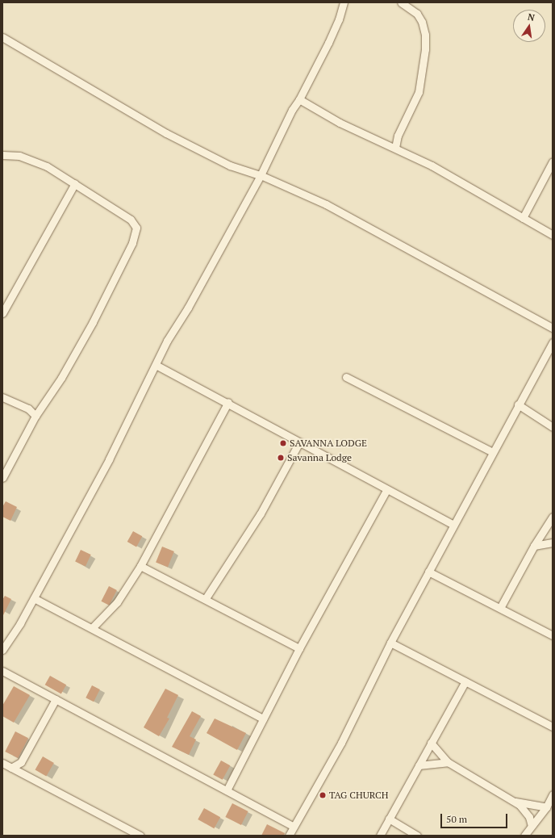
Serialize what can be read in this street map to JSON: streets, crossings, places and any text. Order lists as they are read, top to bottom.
{
  "places": ["SAVANNA LODGE", "Savanna Lodge", "TAG CHURCH"],
  "scale_bar": "50 m",
  "north": "top"
}
